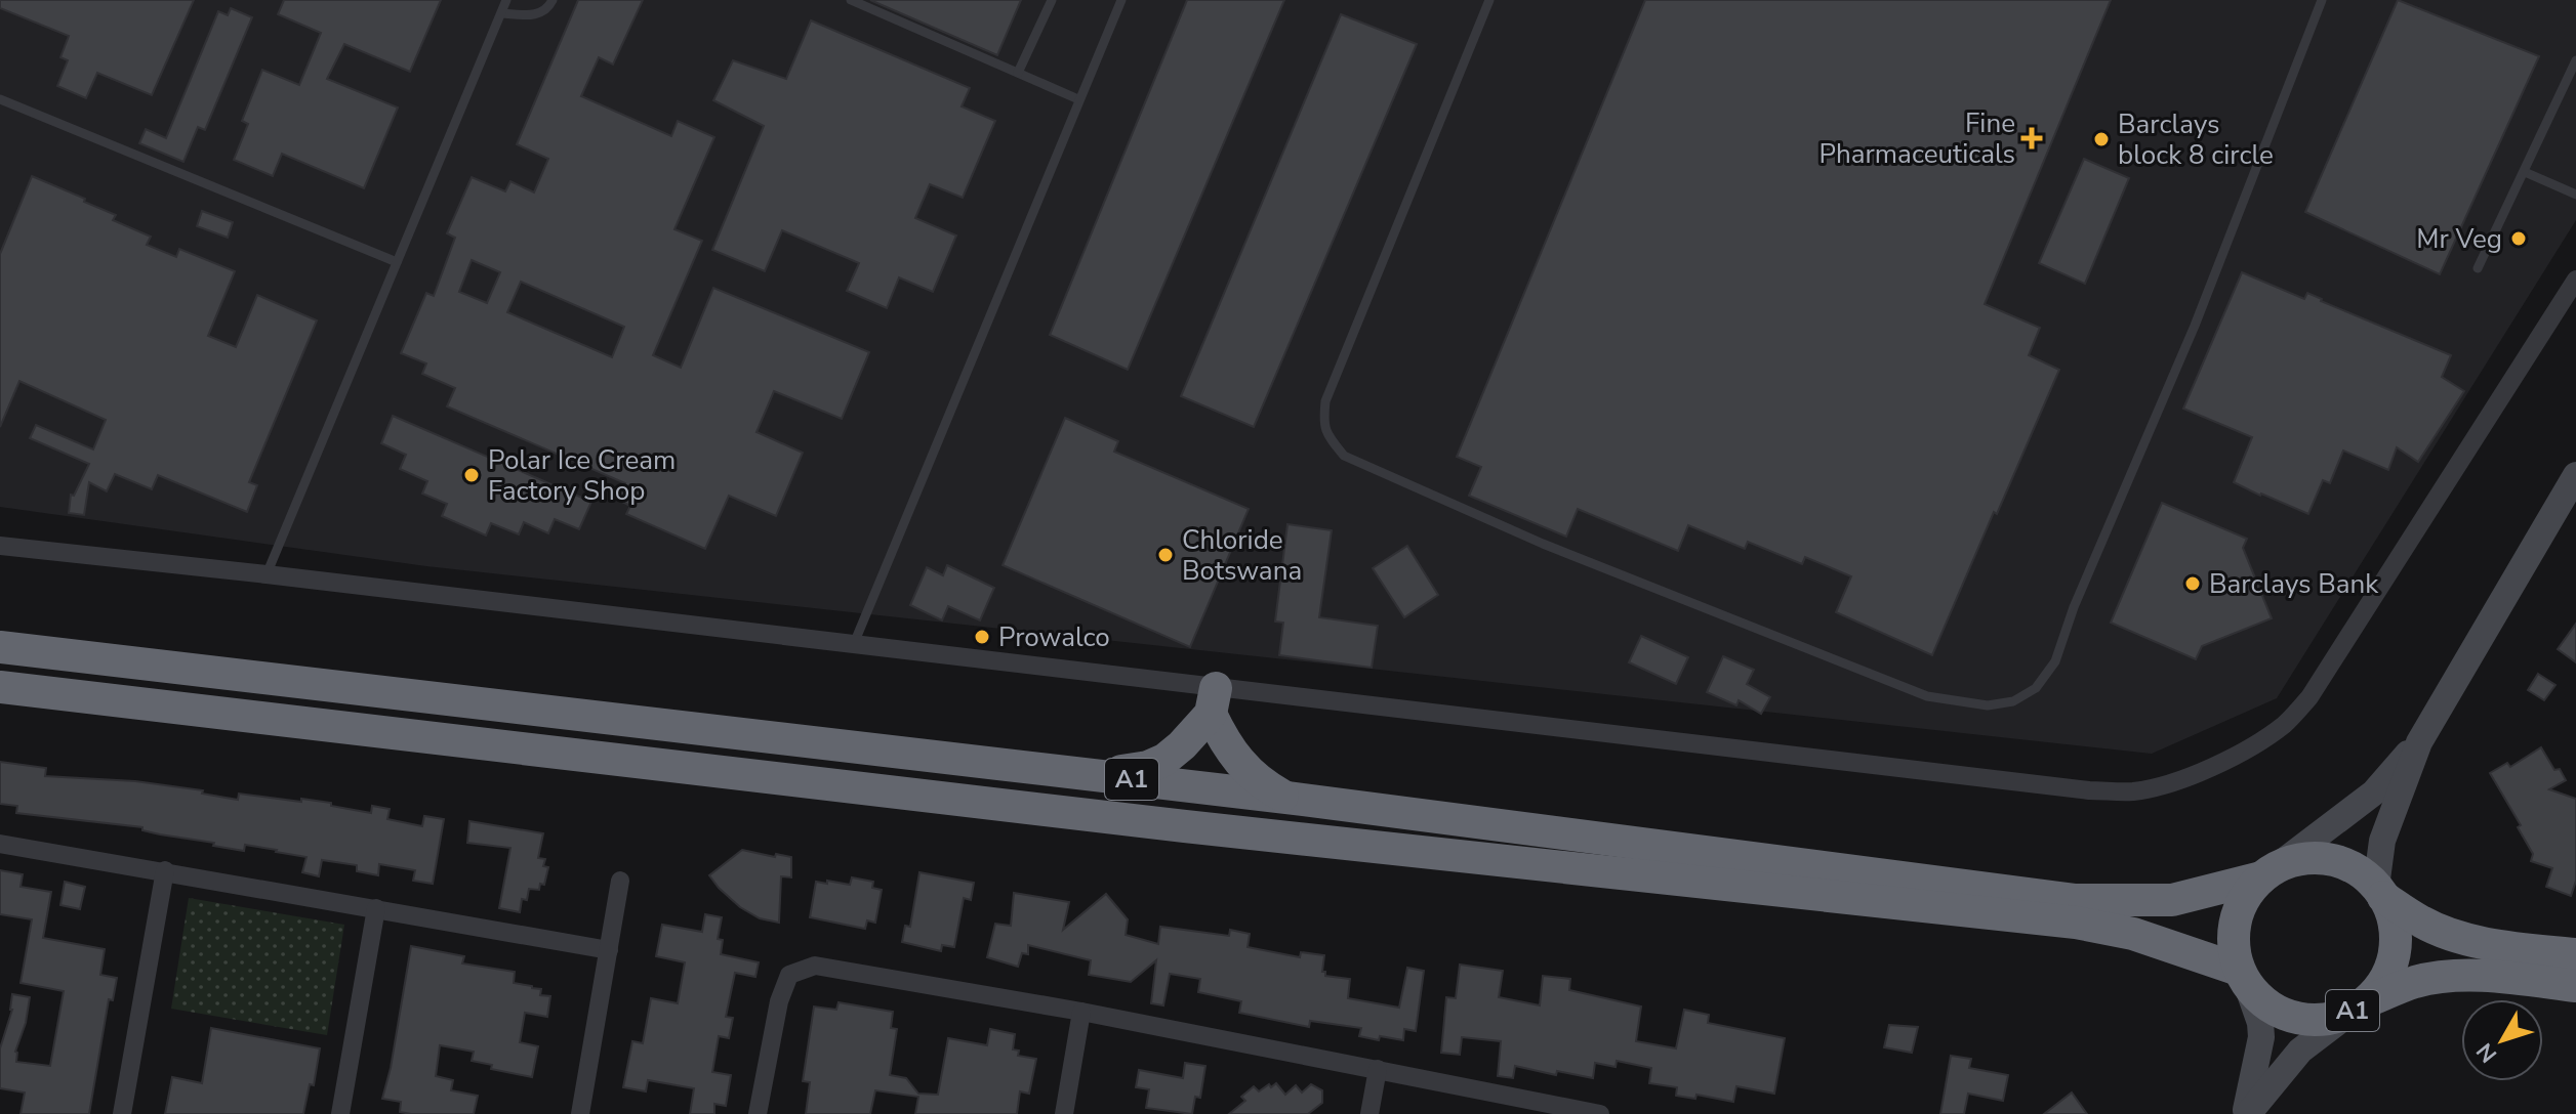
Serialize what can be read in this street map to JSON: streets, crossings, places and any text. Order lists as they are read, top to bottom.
{
  "streets": {
    "highway": ["A1"]
  },
  "places": {
    "health": ["Fine Pharmaceuticals"],
    "other": [
      "Barclays block 8 circle",
      "Mr Veg",
      "Polar Ice Cream Factory Shop",
      "Chloride Botswana",
      "Barclays Bank",
      "Prowalco"
    ]
  },
  "north": "bottom left"
}
